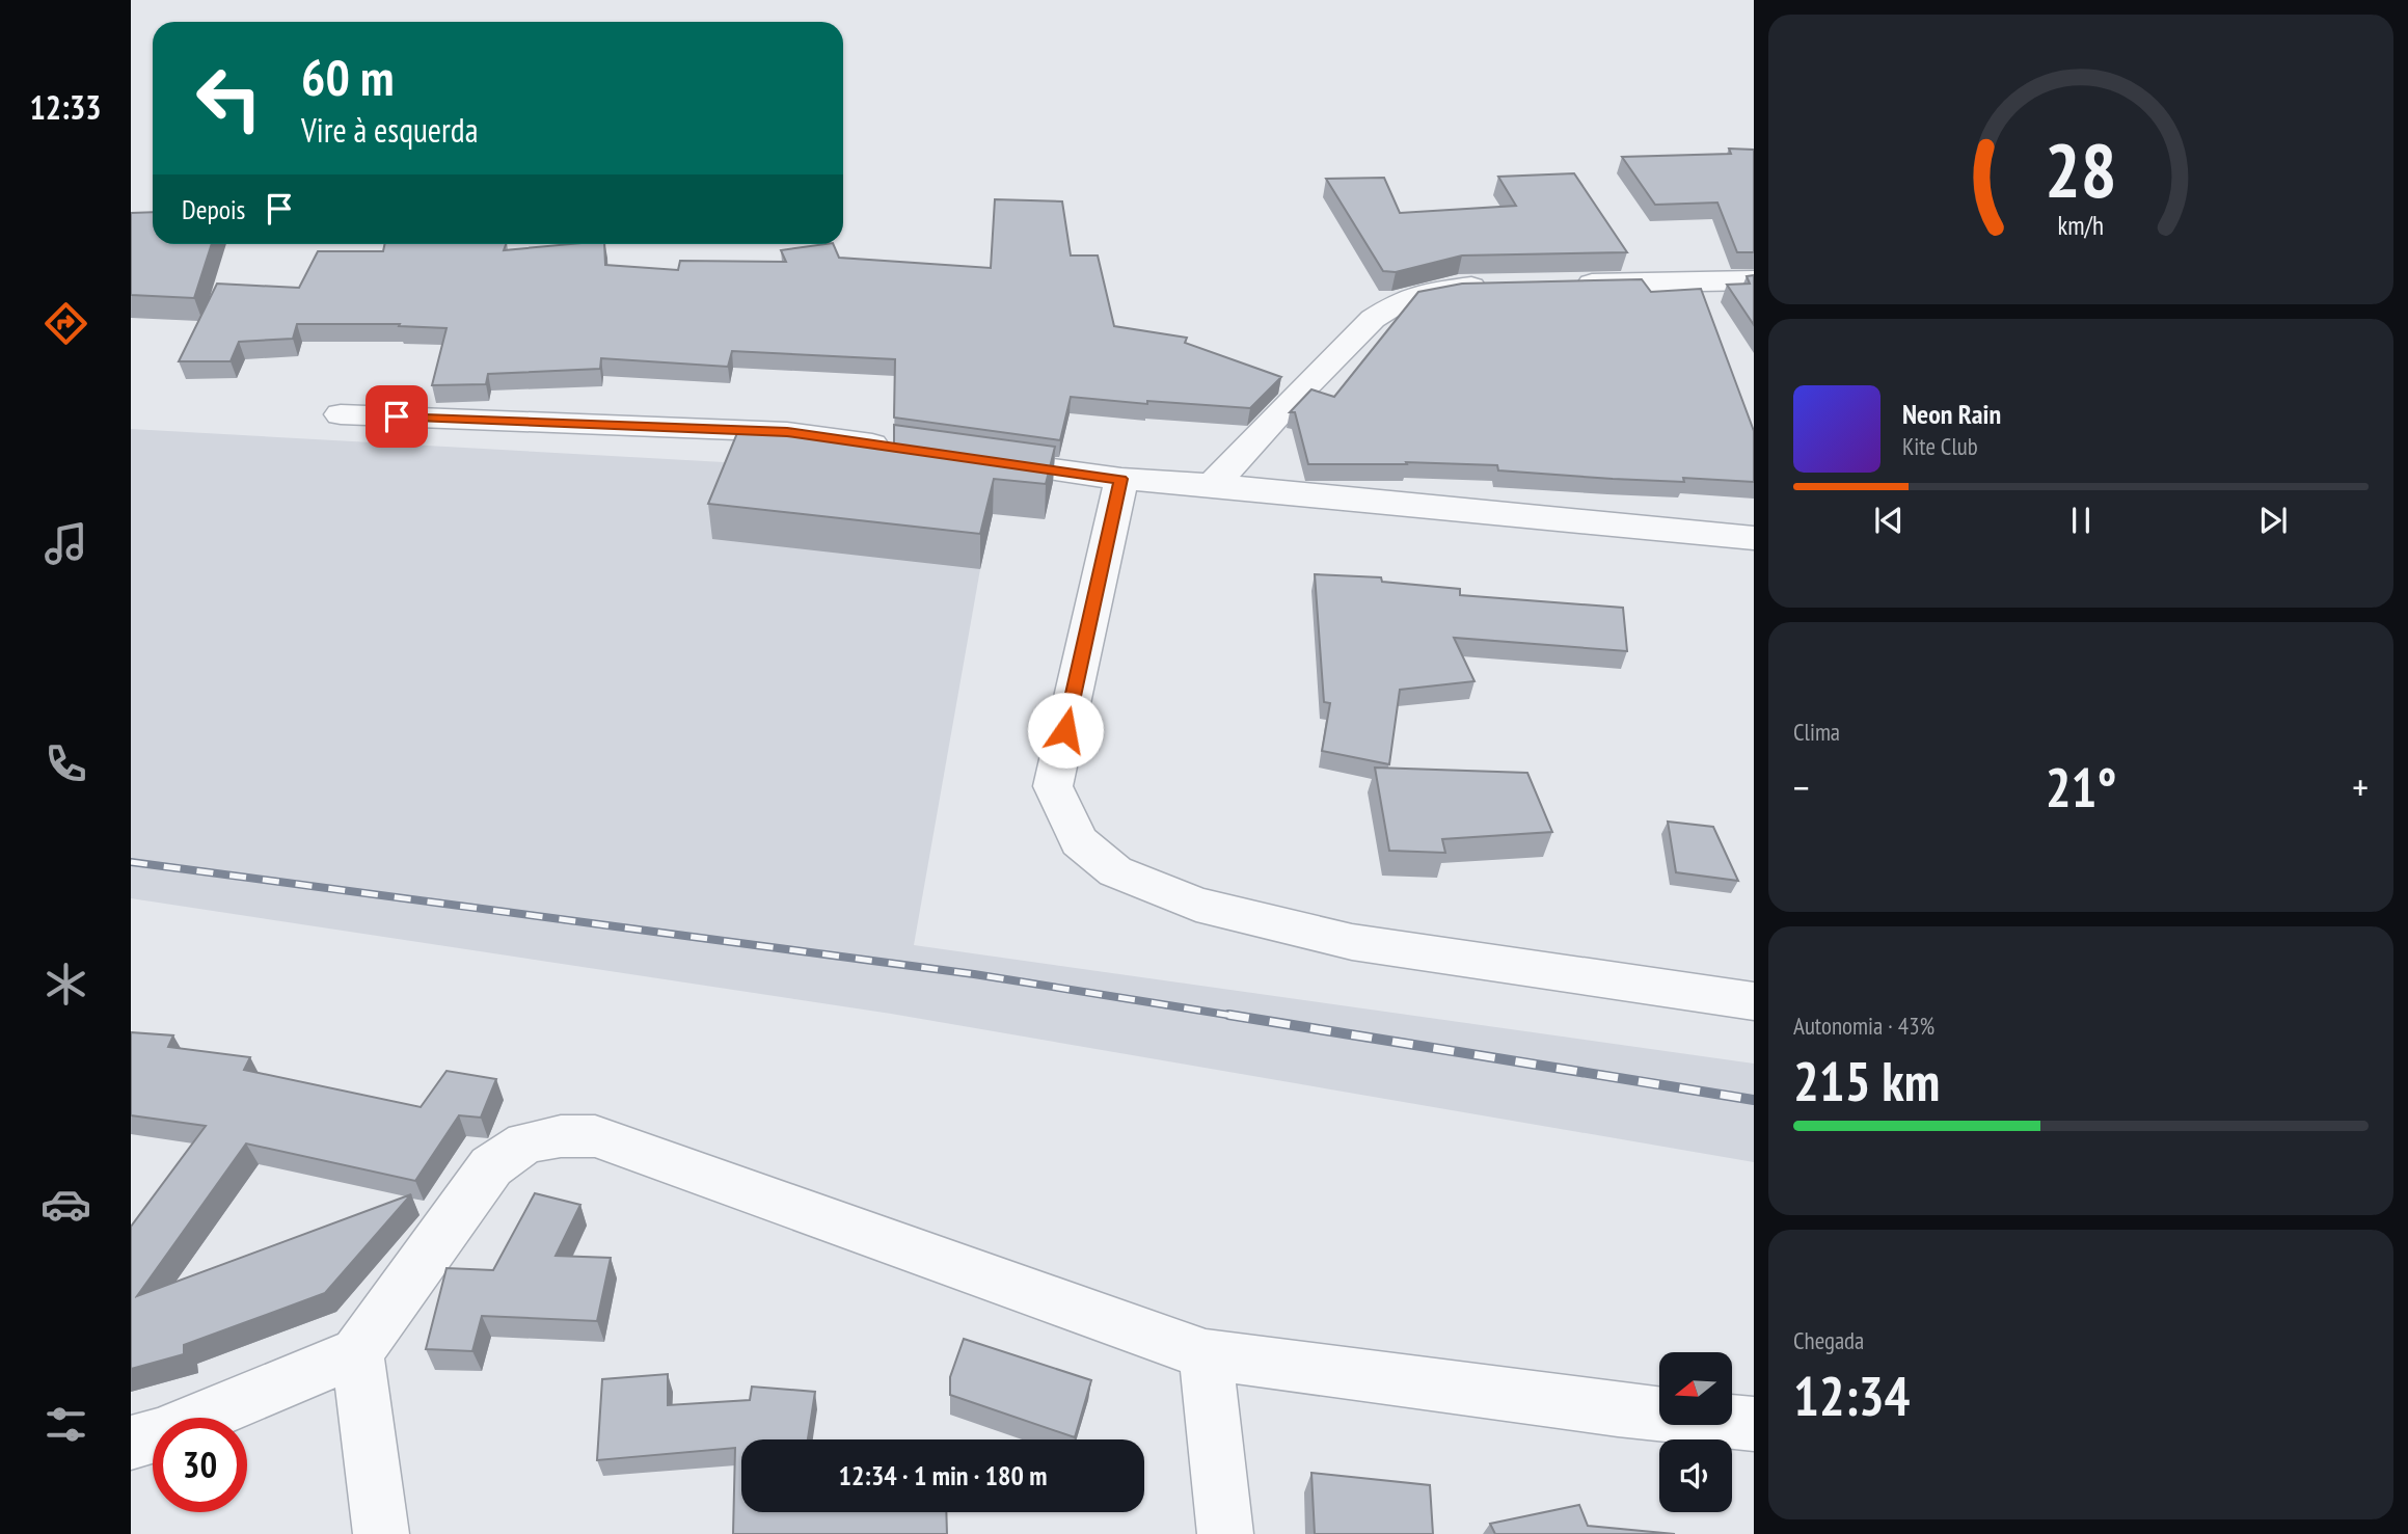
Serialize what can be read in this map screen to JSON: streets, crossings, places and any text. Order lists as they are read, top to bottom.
{
  "north": "left",
  "page": {
    "tabs": "12:33",
    "turn": ["60 m", "Vire à esquerda"],
    "then": "Depois",
    "song": ["Neon Rain", "Kite Club"],
    "tile": [
      "Clima",
      ["Autonomia · 43%", "215 km"],
      ["Chegada", "12:34"]
    ],
    "heat": ["−", "21°", "+"],
    "limit": "30",
    "trip": "12:34 · 1 min · 180 m",
    "gauge": ["28", "km/h"]
  }
}
